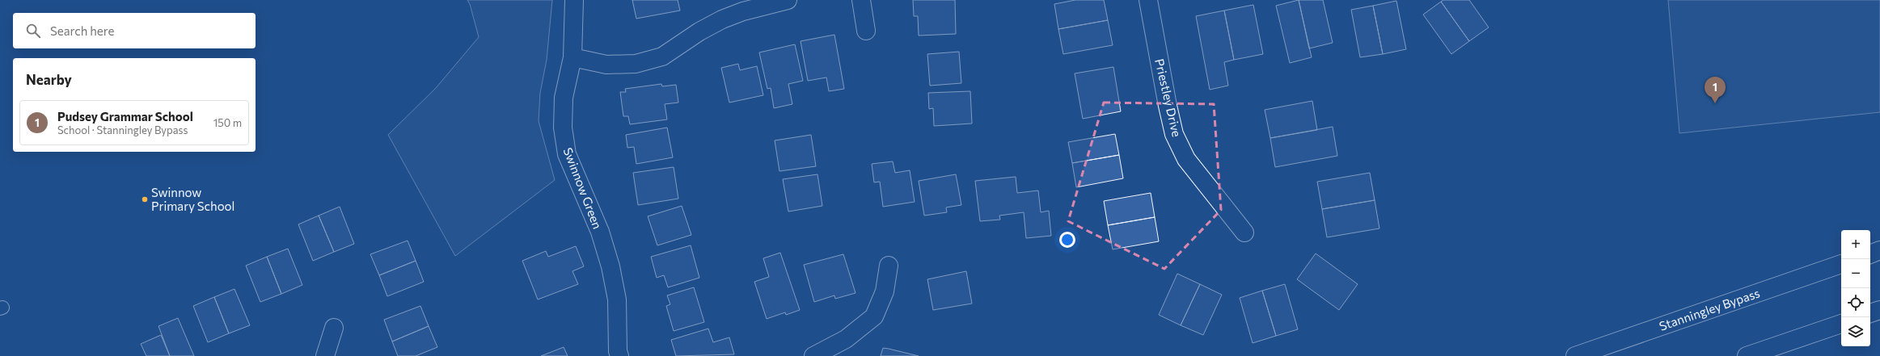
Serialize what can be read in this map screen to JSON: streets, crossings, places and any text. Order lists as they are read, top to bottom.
{
  "streets": {
    "main road": ["Priestley Drive", "Swinnow Green", "Stanningley Bypass"]
  },
  "places": ["Swinnow Primary School"],
  "page": {
    "search": "Search here",
    "heading": "Nearby",
    "pins": "1",
    "list": [
      {
        "mark": "1",
        "name": "Pudsey Grammar School",
        "note": "School · Stanningley Bypass",
        "value": "150 m"
      }
    ],
    "map_buttons": ["+", "−"]
  }
}
